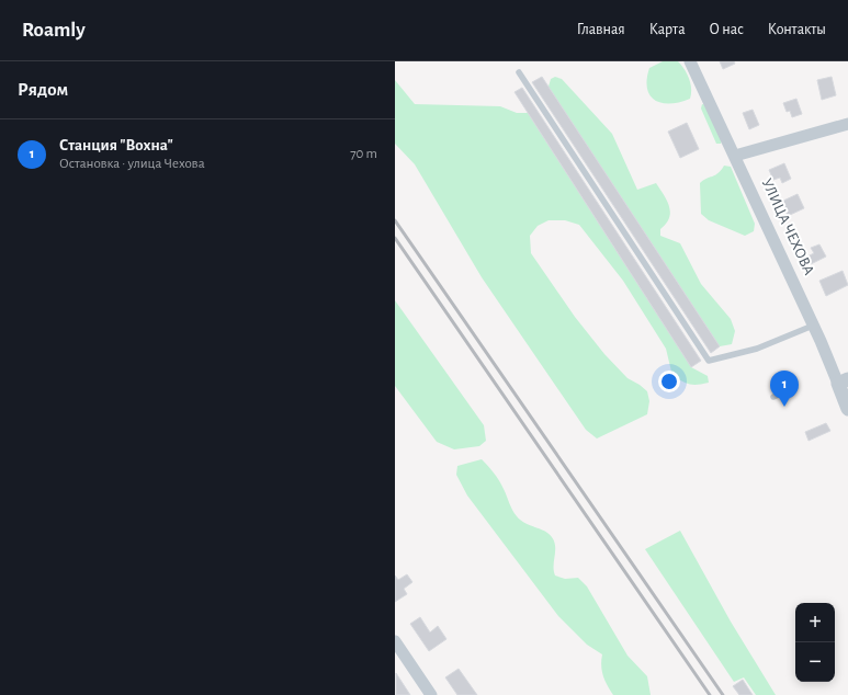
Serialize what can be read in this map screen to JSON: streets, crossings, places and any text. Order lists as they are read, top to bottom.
{
  "streets": {
    "street": ["УЛИЦА ЧЕХОВА"]
  },
  "page": {
    "header": "Roamly",
    "nav": [
      "Главная",
      "Карта",
      "О нас",
      "Контакты"
    ],
    "heading": "Рядом",
    "list": [
      {
        "mark": "1",
        "name": "Станция \"Вохна\"",
        "note": "Остановка · улица Чехова",
        "value": "70 m"
      }
    ],
    "pins": "1",
    "map_buttons": ["+", "−"]
  }
}
